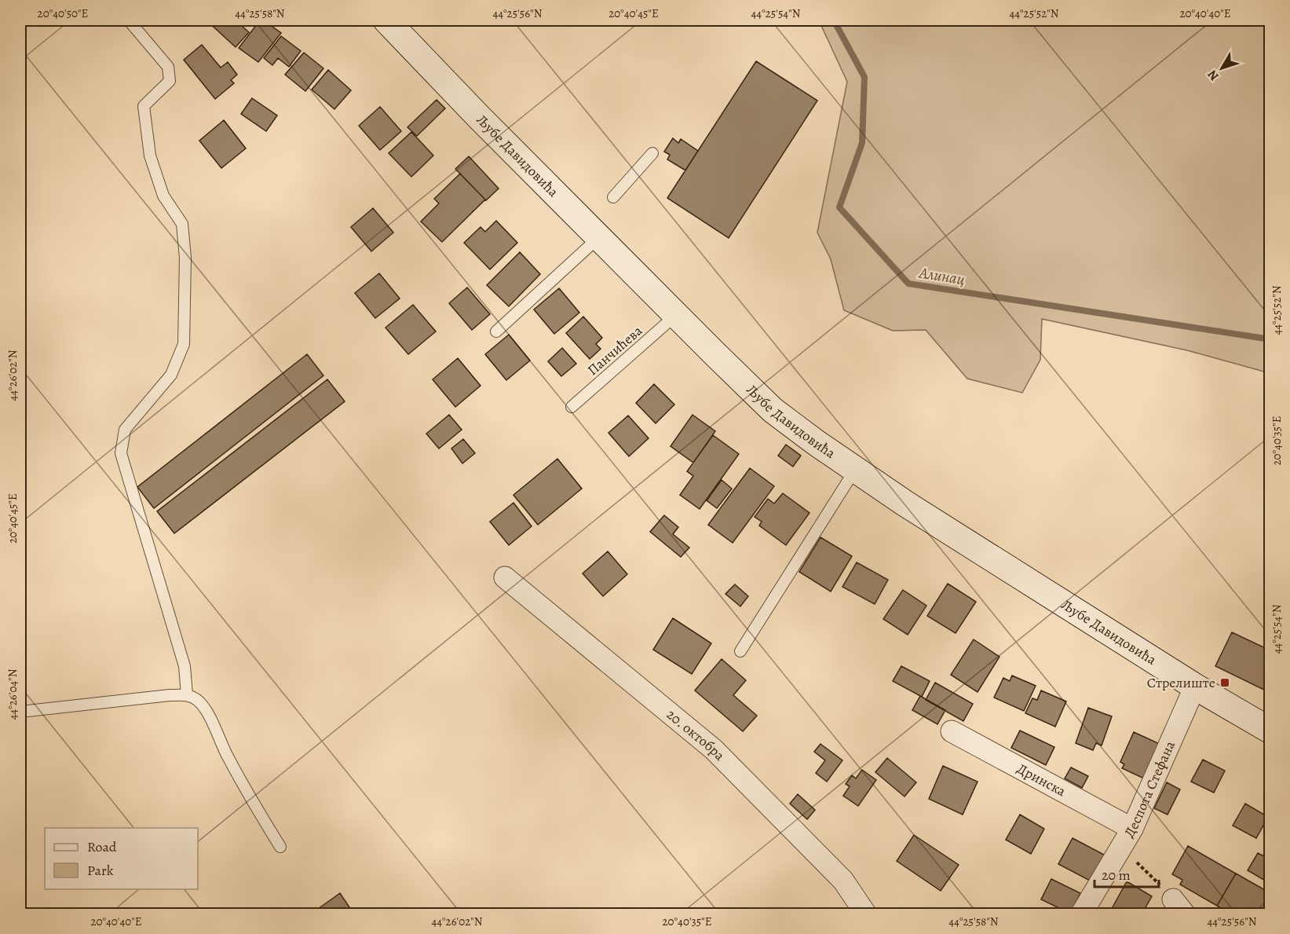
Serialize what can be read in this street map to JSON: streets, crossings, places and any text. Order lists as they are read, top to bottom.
{
  "streets": {
    "main road": ["Љубе Давидовића"],
    "street": ["20. октобра", "Дринска", "Деспота Стефана"],
    "lane": ["Панчићева"]
  },
  "crossings": [
    ["Љубе Давидовића", "Панчићева"],
    ["Љубе Давидовића", "Деспота Стефана"],
    ["Дринска", "Деспота Стефана"]
  ],
  "water": ["Алинац"],
  "places": {
    "transit": ["Стрелиште"]
  },
  "legend": ["Road", "Park"],
  "scale_bar": "20 m",
  "north": "bottom left",
  "coordinates": [
    "20°40'50\"E",
    "44°25'58\"N",
    "44°25'56\"N",
    "20°40'45\"E",
    "44°25'54\"N",
    "44°25'52\"N",
    "20°40'40\"E",
    "44°26'02\"N",
    "20°40'35\"E",
    "44°26'04\"N"
  ]
}
